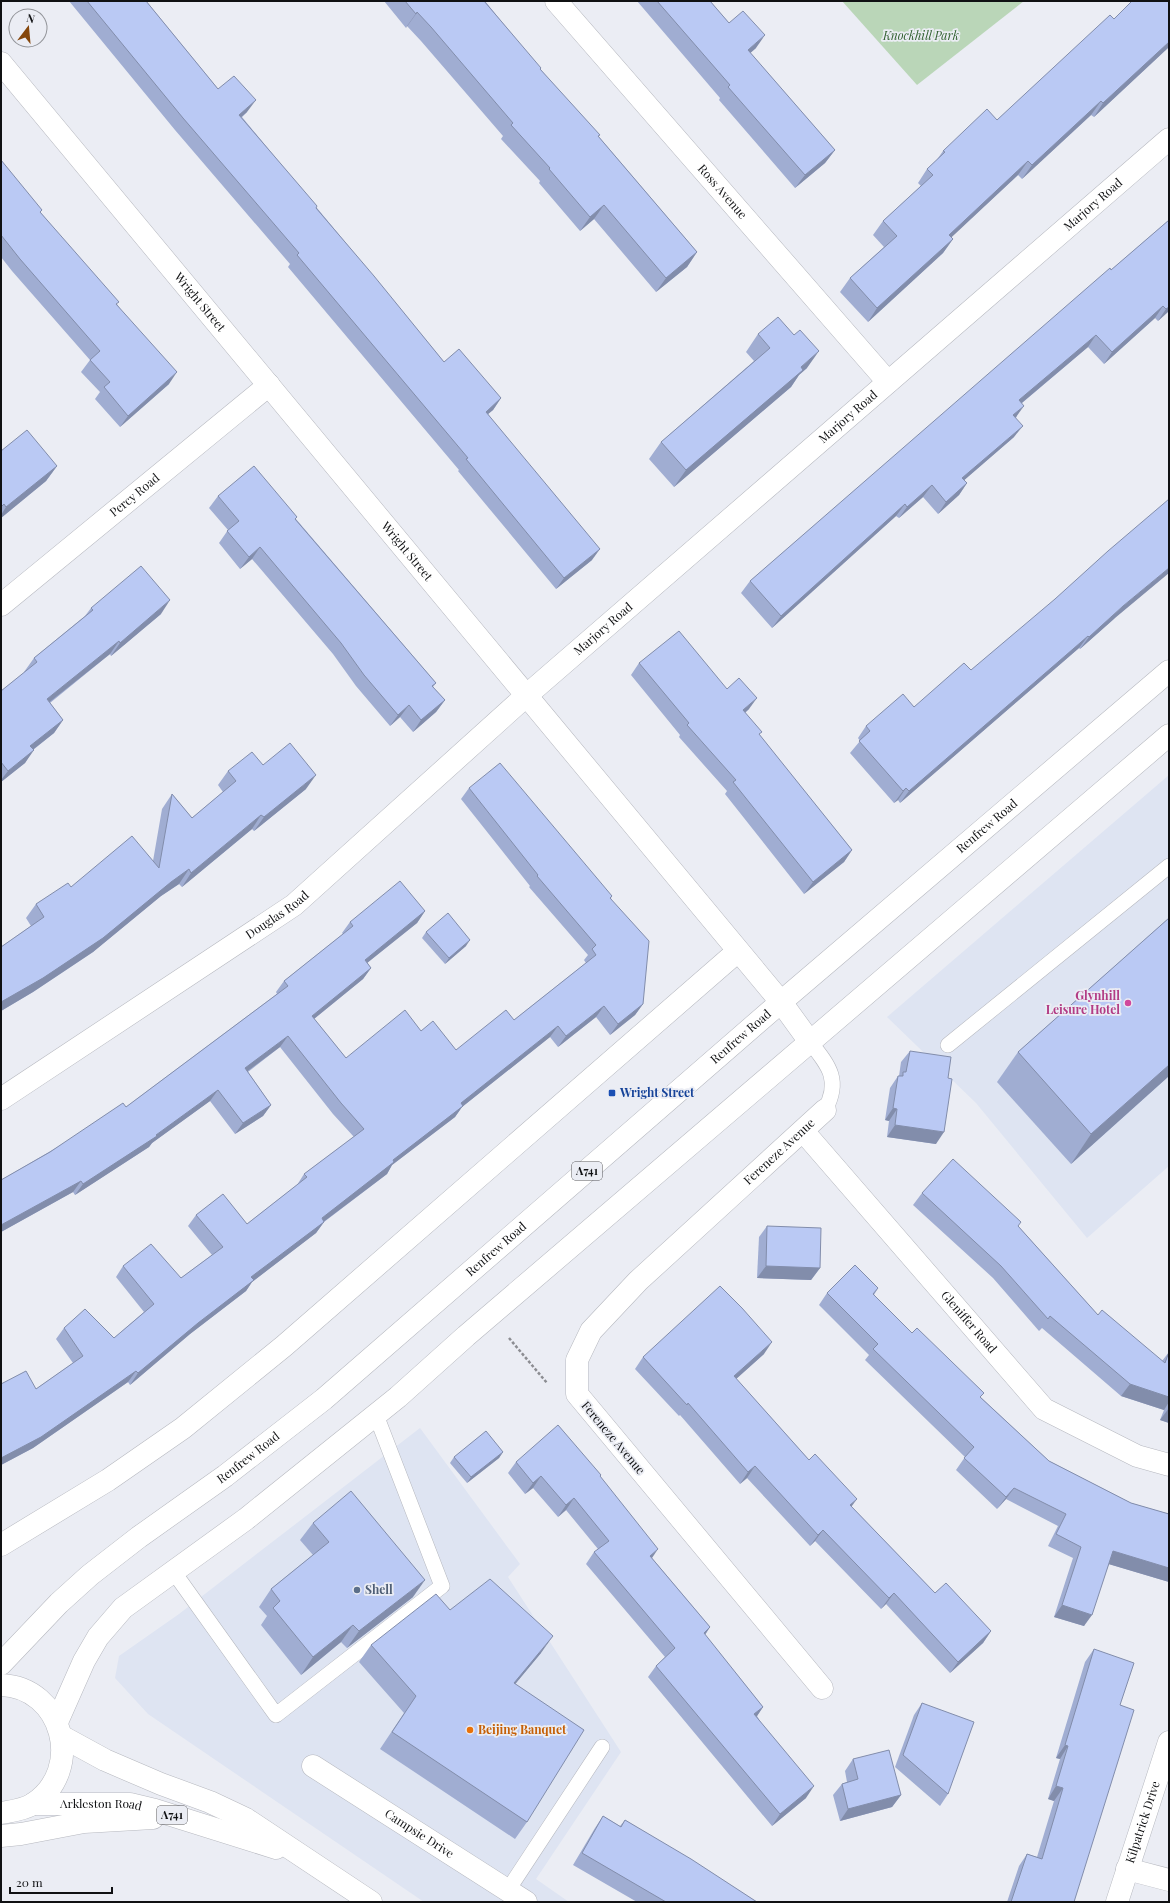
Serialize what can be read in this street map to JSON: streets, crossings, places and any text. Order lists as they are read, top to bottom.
{
  "streets": {
    "street": [
      "Ross Avenue",
      "Marjory Road",
      "Wright Street",
      "Percy Road",
      "Renfrew Road",
      "Douglas Road",
      "Fereneze Avenue",
      "A741",
      "Gleniffer Road",
      "Arkleston Road",
      "Kilpatrick Drive",
      "Campsie Drive"
    ]
  },
  "crossings": [
    ["Ross Avenue", "Marjory Road"],
    ["Marjory Road", "Wright Street"],
    ["Marjory Road", "Douglas Road"],
    ["Wright Street", "Percy Road"],
    ["Wright Street", "Renfrew Road"],
    ["Wright Street", "Douglas Road"],
    ["Fereneze Avenue", "Gleniffer Road"],
    ["A741", "Arkleston Road"]
  ],
  "parks": ["Knockhill Park"],
  "places": {
    "other": ["Glynhill Leisure Hotel", "Shell", "Beijing Banquet"],
    "transit": ["Wright Street"]
  },
  "scale_bar": "20 m",
  "north": "top"
}
